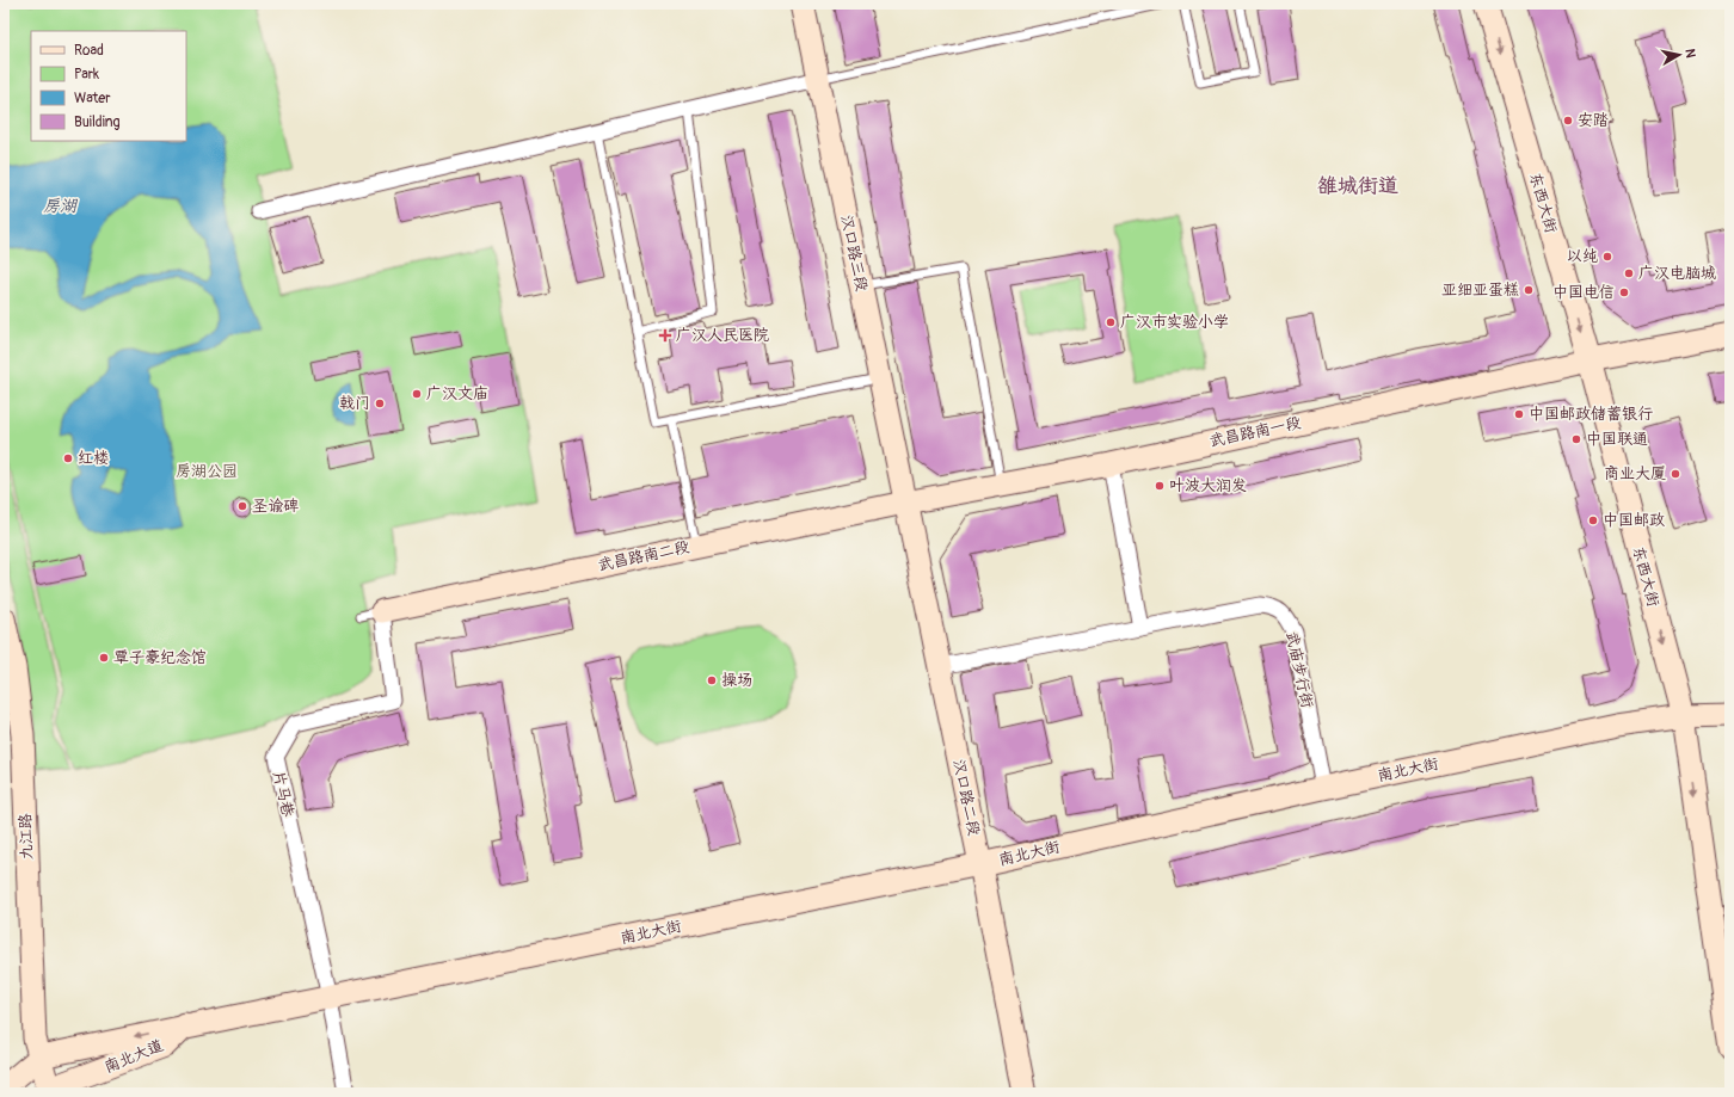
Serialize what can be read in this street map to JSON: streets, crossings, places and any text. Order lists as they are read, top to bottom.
{
  "streets": {
    "street": [
      "东西大街",
      "汉口路三段",
      "武昌路南一段",
      "武昌路南二段",
      "武庙步行街",
      "南北大街",
      "片马巷",
      "汉口路二段",
      "九江路",
      "南北大道"
    ]
  },
  "crossings": [
    ["东西大街", "武昌路南一段"],
    ["东西大街", "南北大街"],
    ["汉口路三段", "武昌路南一段"],
    ["汉口路三段", "武昌路南二段"],
    ["汉口路三段", "汉口路二段"],
    ["武昌路南一段", "武昌路南二段"],
    ["武昌路南一段", "汉口路二段"],
    ["武昌路南二段", "片马巷"],
    ["武昌路南二段", "汉口路二段"],
    ["武庙步行街", "南北大街"],
    ["武庙步行街", "汉口路二段"],
    ["南北大街", "片马巷"],
    ["南北大街", "汉口路二段"],
    ["南北大街", "南北大道"],
    ["片马巷", "南北大道"],
    ["九江路", "南北大道"]
  ],
  "districts": ["雒城街道"],
  "water": ["房湖"],
  "parks": ["房湖公园"],
  "places": {
    "other": [
      "安踏",
      "以纯",
      "广汉电脑城",
      "亚细亚蛋糕",
      "中国电信",
      "广汉市实验小学",
      "广汉文庙",
      "戟门",
      "中国邮政储蓄银行",
      "中国联通",
      "红楼",
      "商业大厦",
      "叶波大润发",
      "圣谕碑",
      "中国邮政",
      "覃子豪纪念馆",
      "操场"
    ],
    "health": ["广汉人民医院"]
  },
  "legend": [
    "Road",
    "Park",
    "Water",
    "Building"
  ],
  "north": "right"
}
